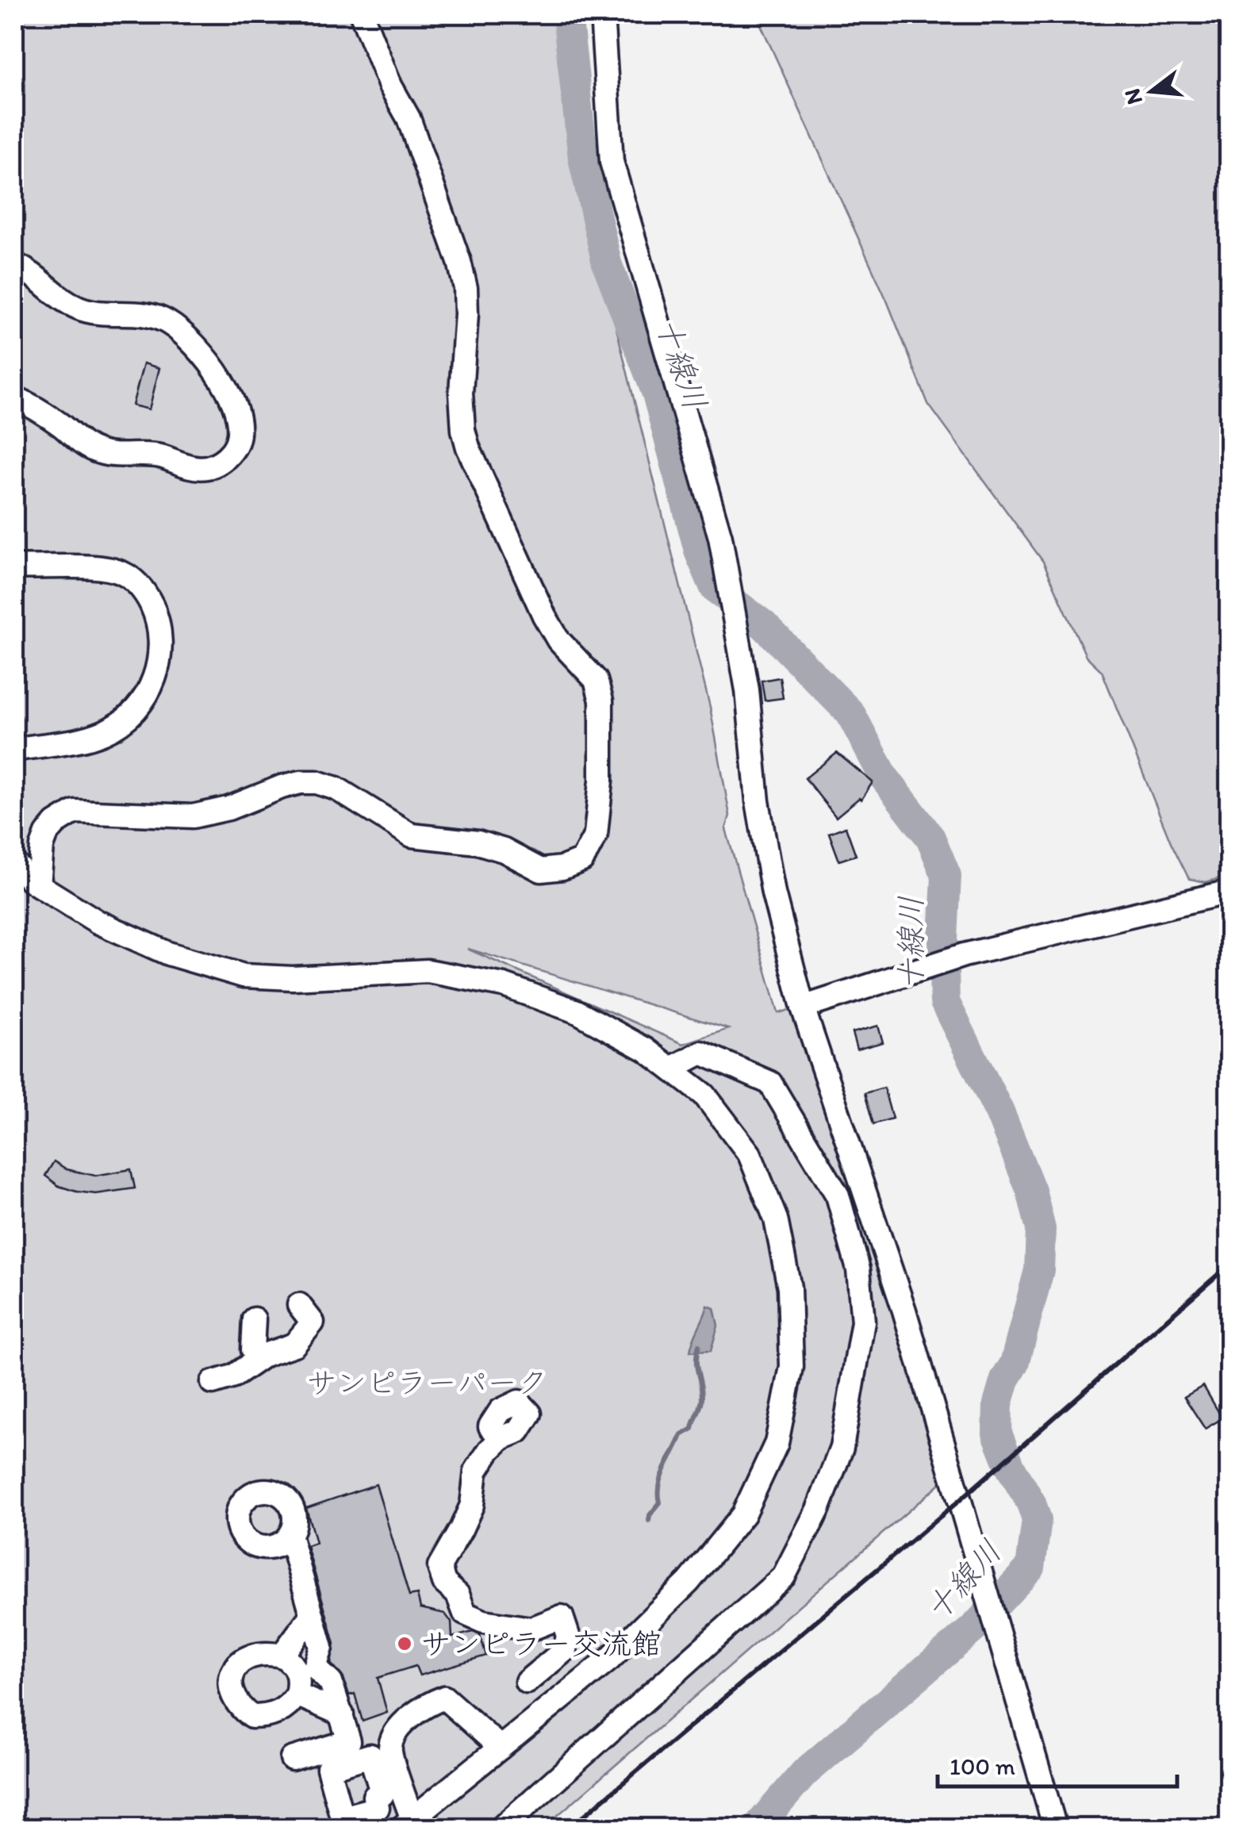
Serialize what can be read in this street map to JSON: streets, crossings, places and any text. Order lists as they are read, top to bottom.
{
  "water": ["十線川"],
  "parks": ["サンピラーパーク"],
  "places": ["サンピラー交流館"],
  "scale_bar": "100 m",
  "north": "left"
}
